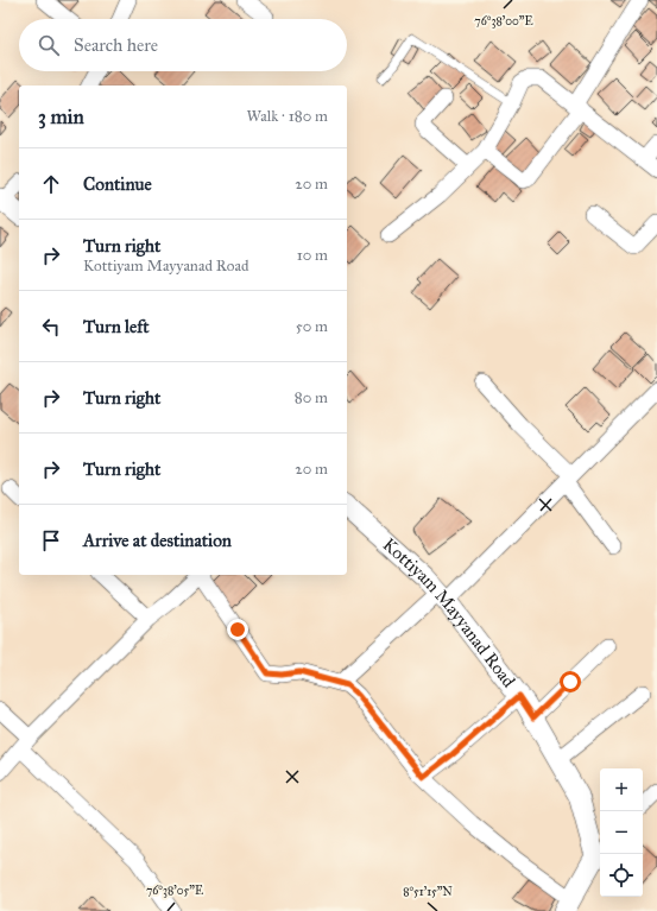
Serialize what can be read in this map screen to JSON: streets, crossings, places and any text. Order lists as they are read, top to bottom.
{
  "streets": {
    "street": ["Kottiyam Mayyanad Road"]
  },
  "page": {
    "search": "Search here",
    "heading": ["3 min", "Walk · 180 m"],
    "list": [
      ["Continue", "20 m"],
      ["Turn right", "Kottiyam Mayyanad Road", "10 m"],
      ["Turn left", "50 m"],
      ["Turn right", "80 m"],
      ["Turn right", "20 m"],
      "Arrive at destination"
    ],
    "map_buttons": ["+", "−"]
  },
  "coordinates": ["76°38'00\"E", "76°38'05\"E", "8°51'15\"N"]
}
